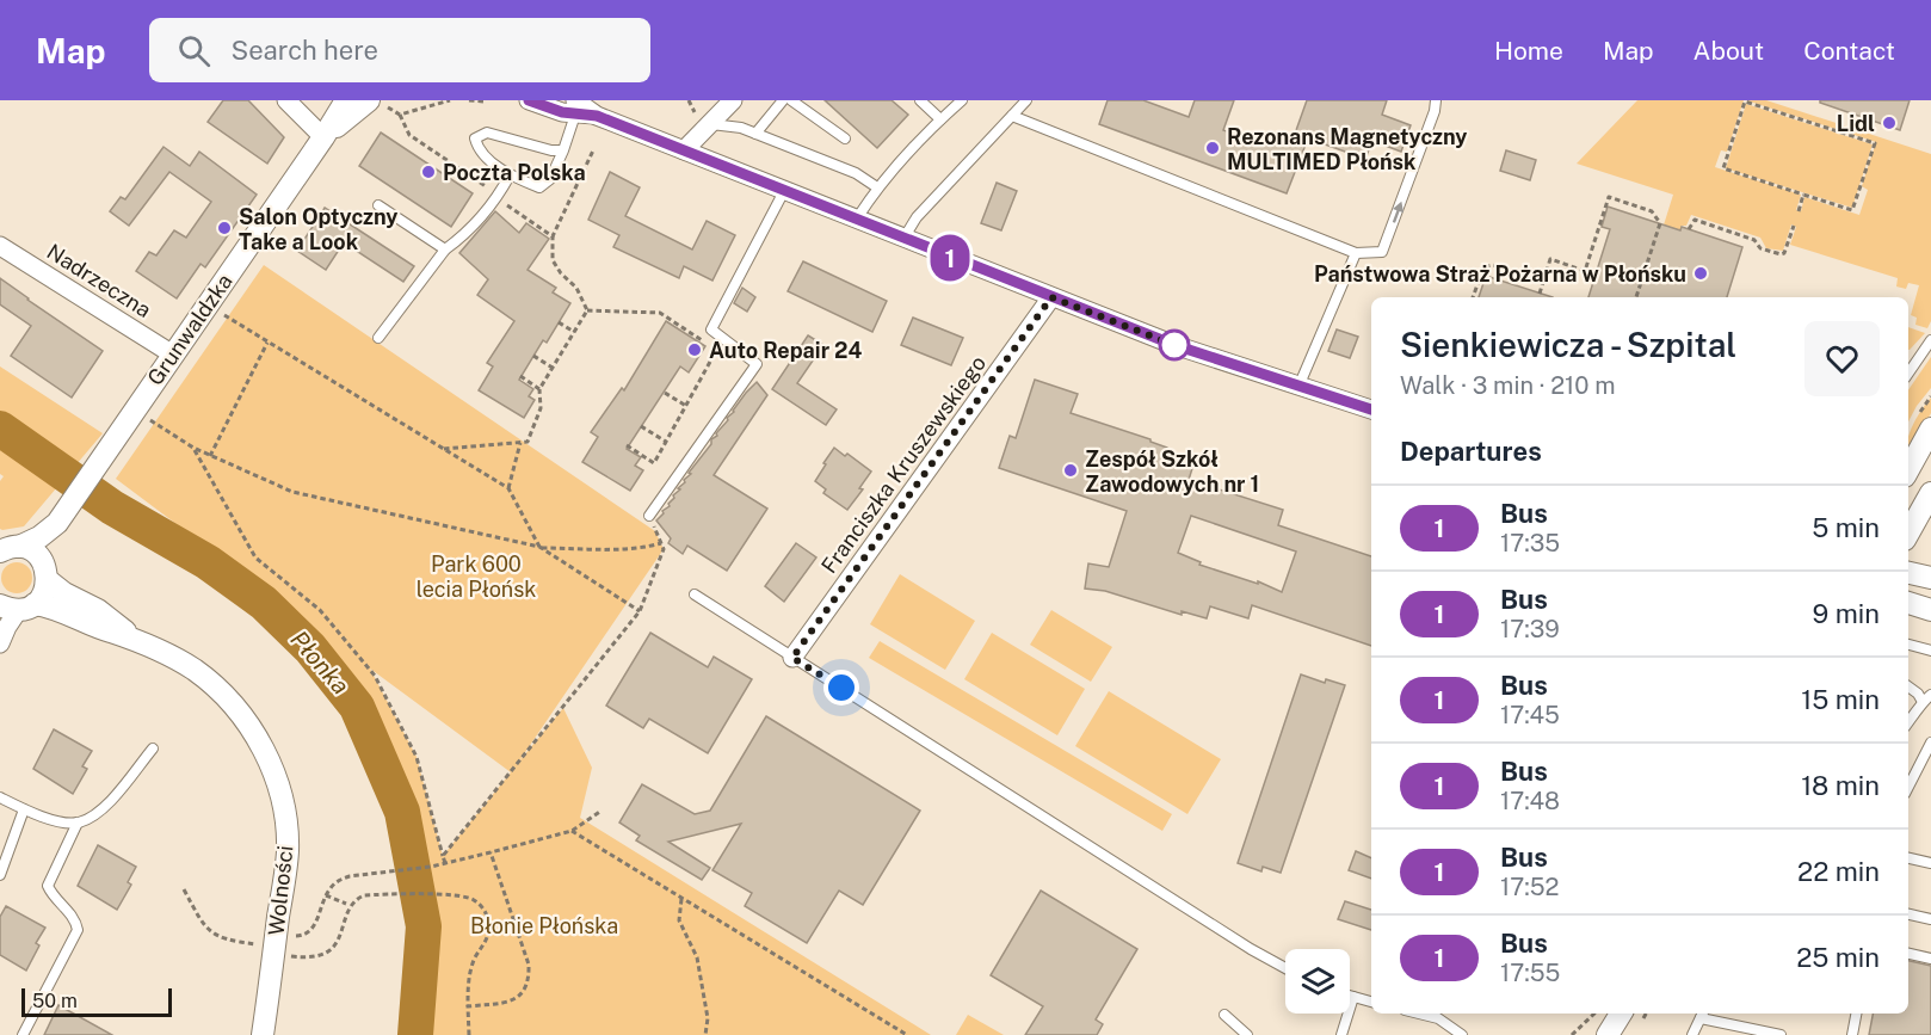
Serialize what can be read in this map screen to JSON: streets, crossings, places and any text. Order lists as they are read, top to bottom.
{
  "streets": {
    "street": [
      "Nadrzeczna",
      "Grunwaldzka",
      "Franciszka Kruszewskiego",
      "Wolności"
    ]
  },
  "crossings": [
    ["Nadrzeczna", "Grunwaldzka"],
    ["Grunwaldzka", "Wolności"]
  ],
  "water": ["Płonka"],
  "parks": ["Park 600 lecia Płońsk", "Błonie Płońska"],
  "places": [
    "Lidl",
    "Rezonans Magnetyczny MULTIMED Płońsk",
    "Poczta Polska",
    "Salon Optyczny Take a Look",
    "Państwowa Straż Pożarna w Płońsku",
    "Auto Repair 24",
    "Zespół Szkół Zawodowych nr 1"
  ],
  "lines": ["bus line 1"],
  "scale_bar": "50 m",
  "page": {
    "header": "Map",
    "search": "Search here",
    "nav": [
      "Home",
      "Map",
      "About",
      "Contact"
    ],
    "on_map": "1",
    "heading": [
      ["Sienkiewicza - Szpital", "Walk · 3 min · 210 m"],
      "Departures"
    ],
    "list": [
      {
        "mark": "1",
        "name": "Bus",
        "note": "17:35",
        "value": "5 min"
      },
      {
        "mark": "1",
        "name": "Bus",
        "note": "17:39",
        "value": "9 min"
      },
      {
        "mark": "1",
        "name": "Bus",
        "note": "17:45",
        "value": "15 min"
      },
      {
        "mark": "1",
        "name": "Bus",
        "note": "17:48",
        "value": "18 min"
      },
      {
        "mark": "1",
        "name": "Bus",
        "note": "17:52",
        "value": "22 min"
      },
      {
        "mark": "1",
        "name": "Bus",
        "note": "17:55",
        "value": "25 min"
      }
    ],
    "scale": "50 m"
  }
}
